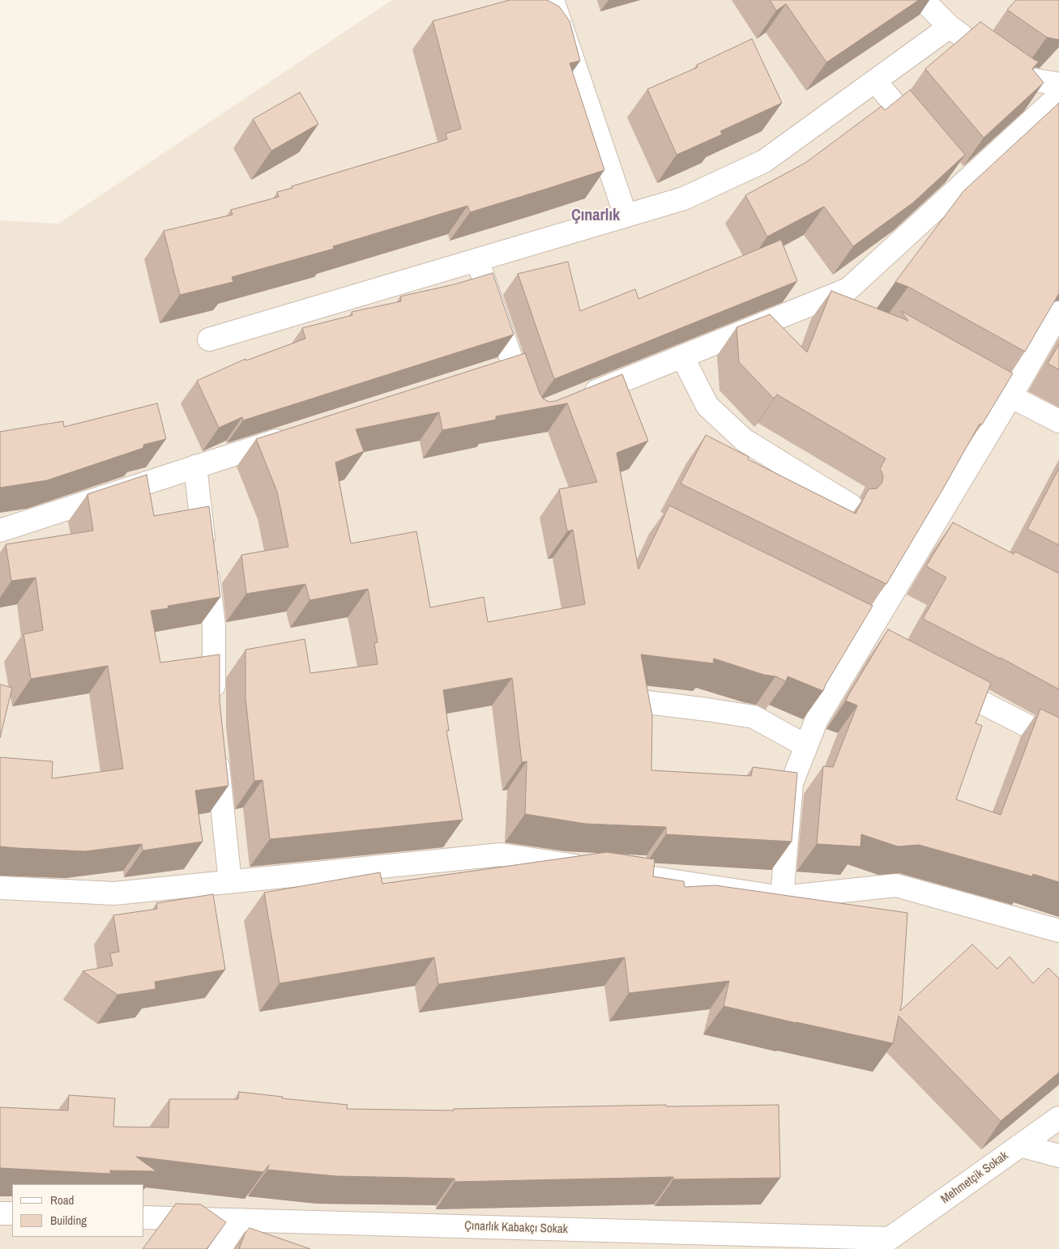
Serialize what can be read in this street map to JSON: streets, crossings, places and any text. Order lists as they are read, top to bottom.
{
  "streets": {
    "street": ["Mehmetçik Sokak", "Çınarlık Kabakçı Sokak"]
  },
  "crossings": [
    ["Mehmetçik Sokak", "Çınarlık Kabakçı Sokak"]
  ],
  "districts": ["Çınarlık"],
  "legend": ["Road", "Building"]
}
